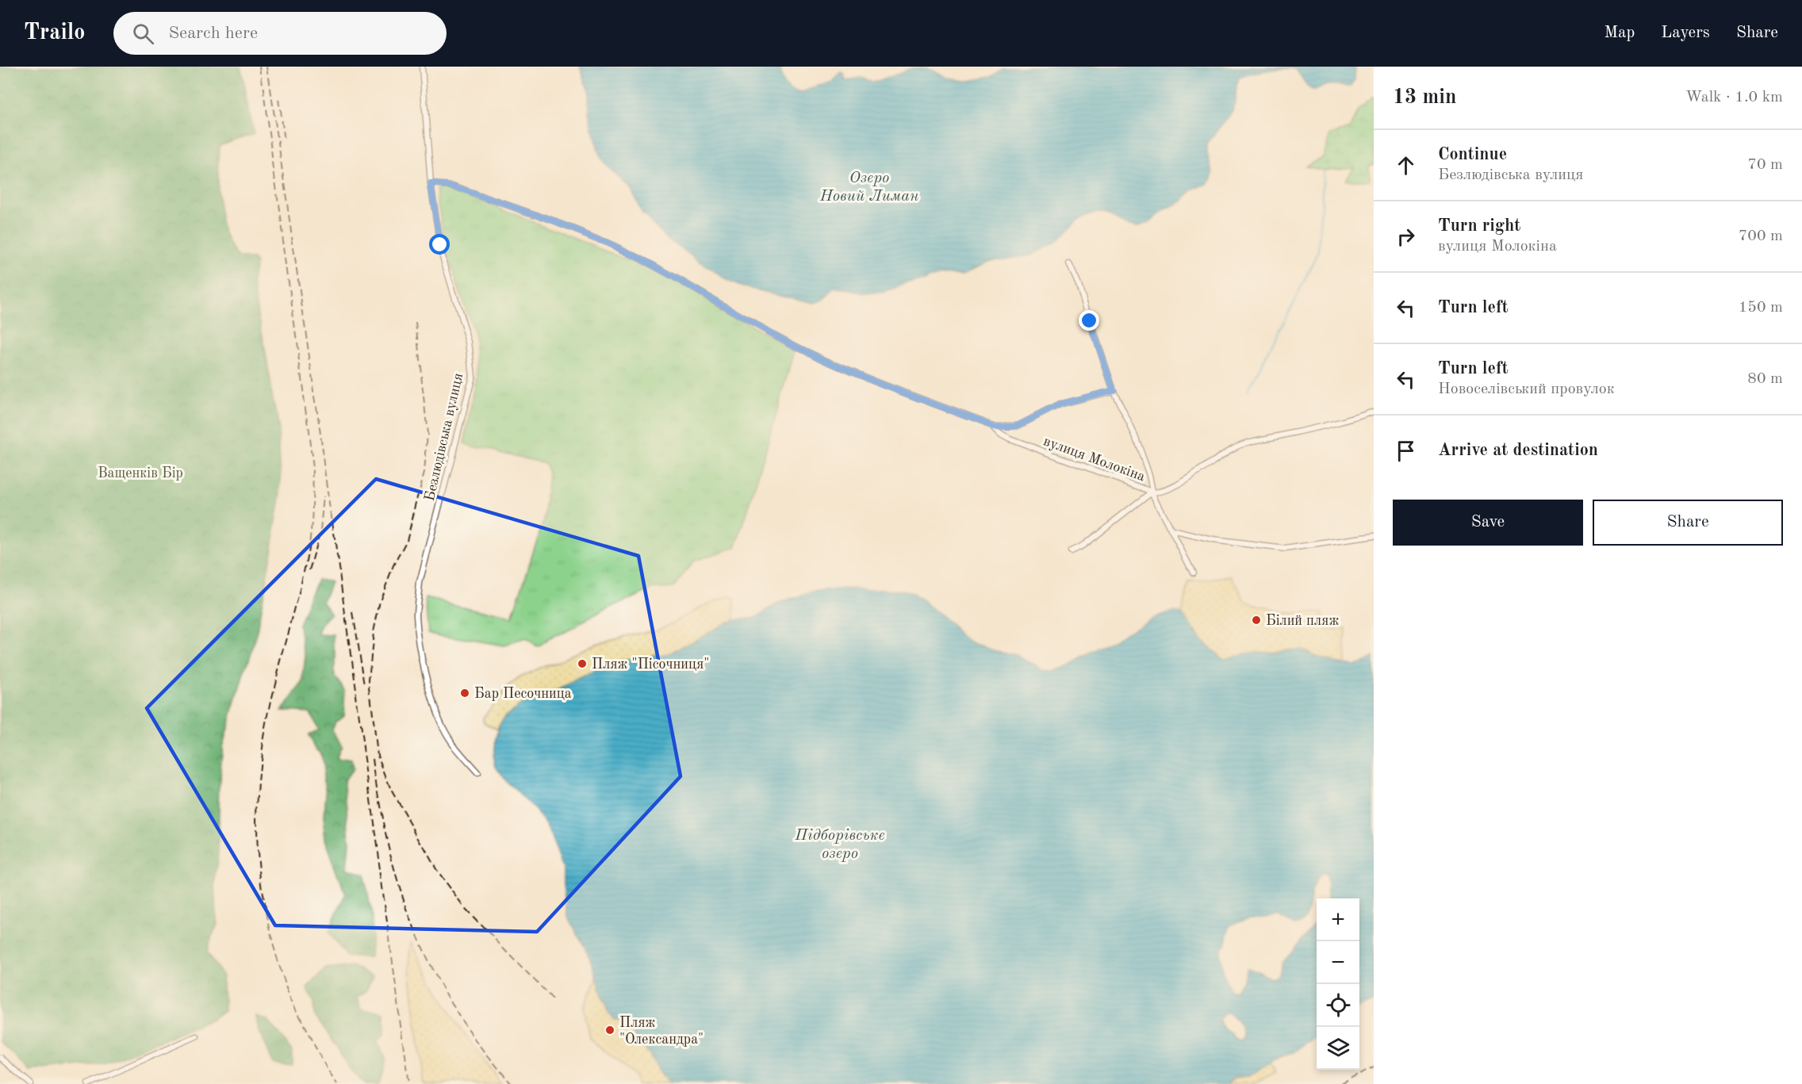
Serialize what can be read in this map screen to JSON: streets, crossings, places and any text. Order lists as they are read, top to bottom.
{
  "streets": {
    "street": ["Безлюдівська вулиця", "вулиця Молокіна"]
  },
  "crossings": [
    ["Безлюдівська вулиця", "вулиця Молокіна"]
  ],
  "water": ["Озеро Новий Лиман", "Підборівське озеро"],
  "parks": ["Ващенків Бір"],
  "places": [
    "Білий пляж",
    "Пляж \"Пісочниця\"",
    "Бар Песочница",
    "Пляж \"Олександра\""
  ],
  "page": {
    "header": "Trailo",
    "search": "Search here",
    "nav": ["Map", "Layers", "Share"],
    "heading": ["13 min", "Walk · 1.0 km"],
    "list": [
      ["Continue", "Безлюдівська вулиця", "70 m"],
      ["Turn right", "вулиця Молокіна", "700 m"],
      ["Turn left", "150 m"],
      ["Turn left", "Новоселівський провулок", "80 m"],
      "Arrive at destination"
    ],
    "buttons": ["Save", "Share"],
    "map_buttons": ["+", "−"]
  }
}
